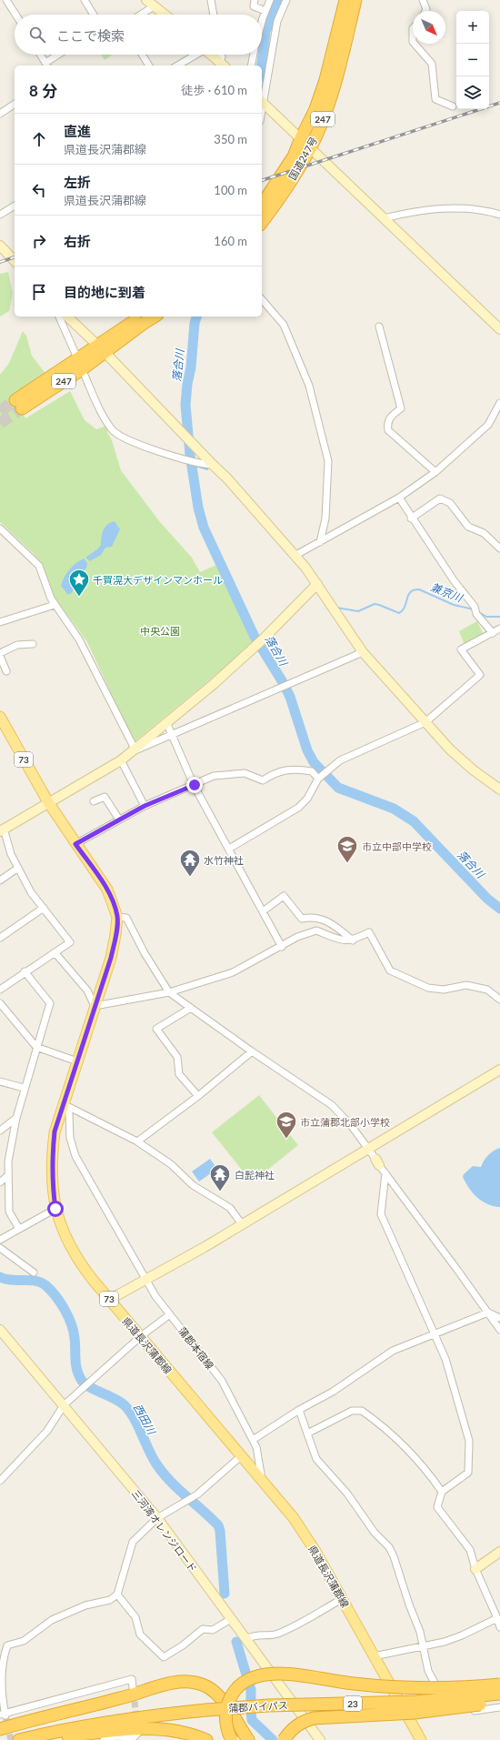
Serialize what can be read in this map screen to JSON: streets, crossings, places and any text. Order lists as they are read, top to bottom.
{
  "streets": {
    "highway": [
      "247",
      "国道247号",
      "23",
      "蒲郡バイパス"
    ],
    "main road": ["73", "県道長沢蒲郡線"],
    "street": ["蒲郡本宿線", "三河湾オレンジロード"]
  },
  "crossings": [
    ["県道長沢蒲郡線", "蒲郡本宿線"]
  ],
  "water": ["落合川", "兼京川", "西田川"],
  "parks": ["中央公園"],
  "places": {
    "place": ["千賀滉大デザインマンホール"],
    "school or university": ["市立中部中学校", "市立蒲郡北部小学校"],
    "temple": ["水竹神社", "白髭神社"]
  },
  "north": "bottom right",
  "page": {
    "map_buttons": ["+", "−"],
    "search": "ここで検索",
    "heading": ["8 分", "徒歩 · 610 m"],
    "list": [
      ["直進", "県道長沢蒲郡線", "350 m"],
      ["左折", "県道長沢蒲郡線", "100 m"],
      ["右折", "160 m"],
      "目的地に到着"
    ]
  }
}
